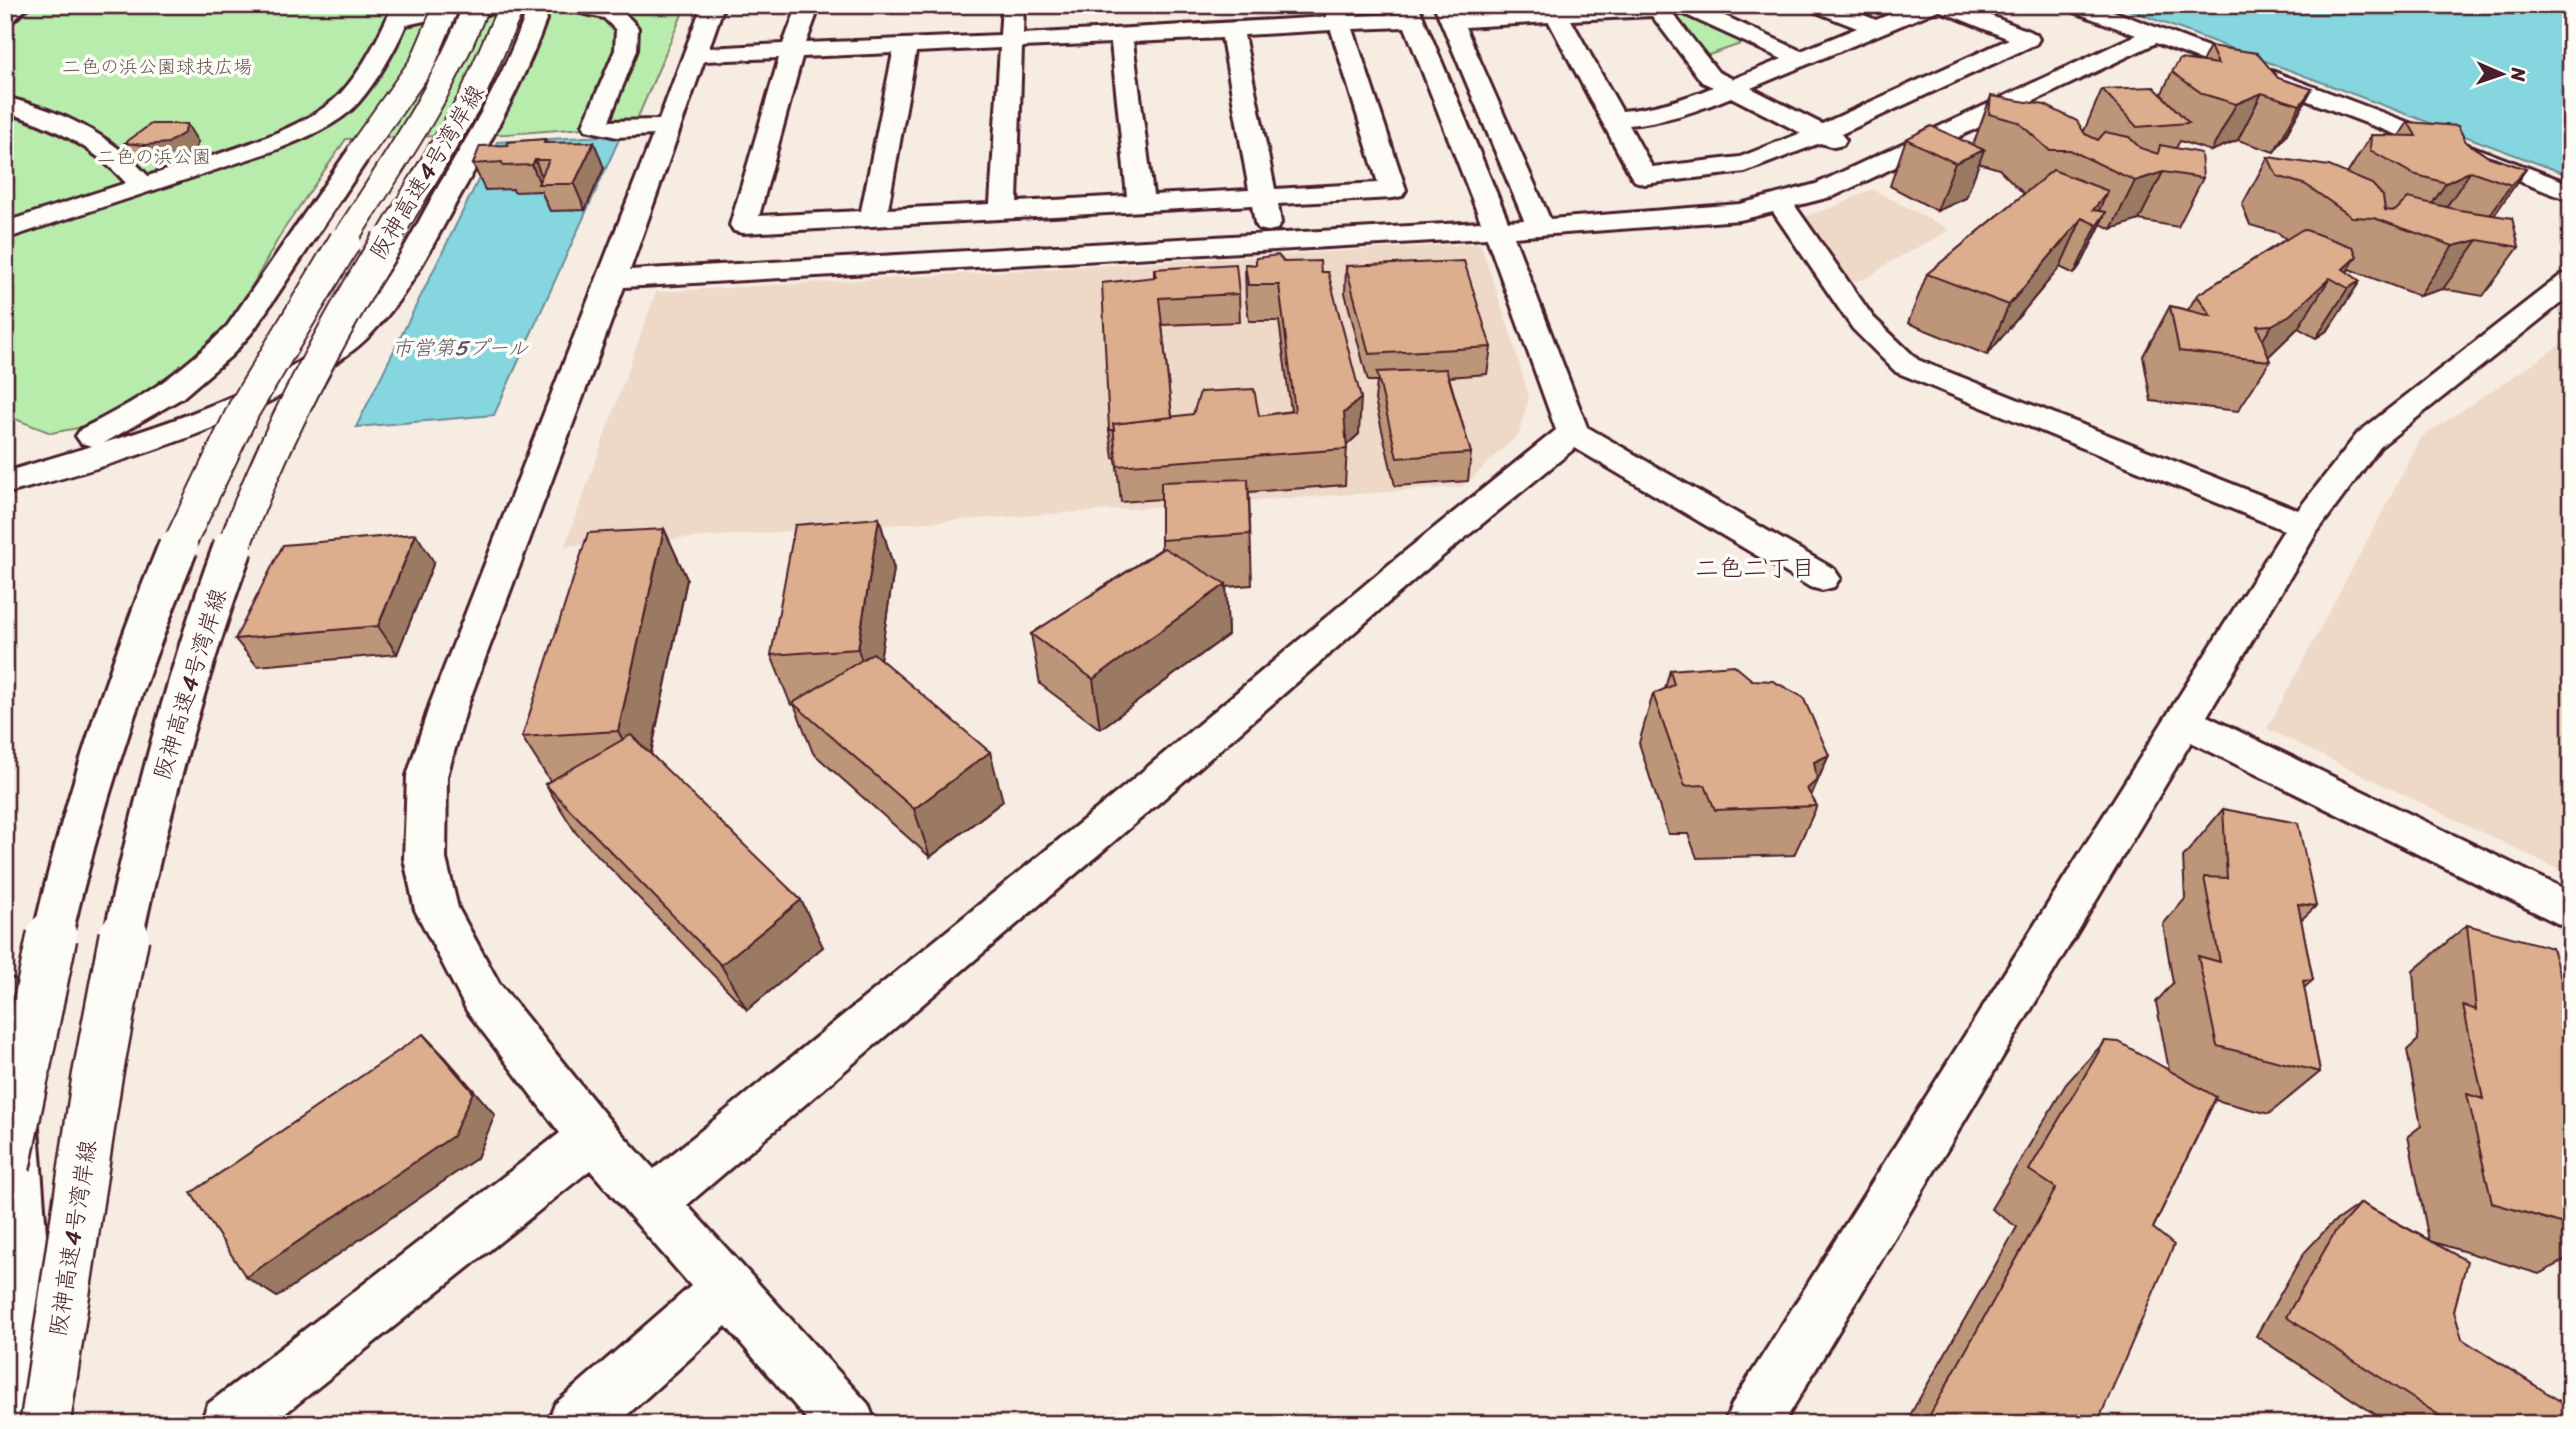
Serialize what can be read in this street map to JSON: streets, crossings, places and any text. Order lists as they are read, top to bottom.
{
  "streets": {
    "main road": ["阪神高速4号湾岸線"]
  },
  "districts": ["二色二丁目"],
  "water": ["市営第5プール"],
  "parks": ["二色の浜公園球技広場", "二色の浜公園"],
  "north": "right"
}
